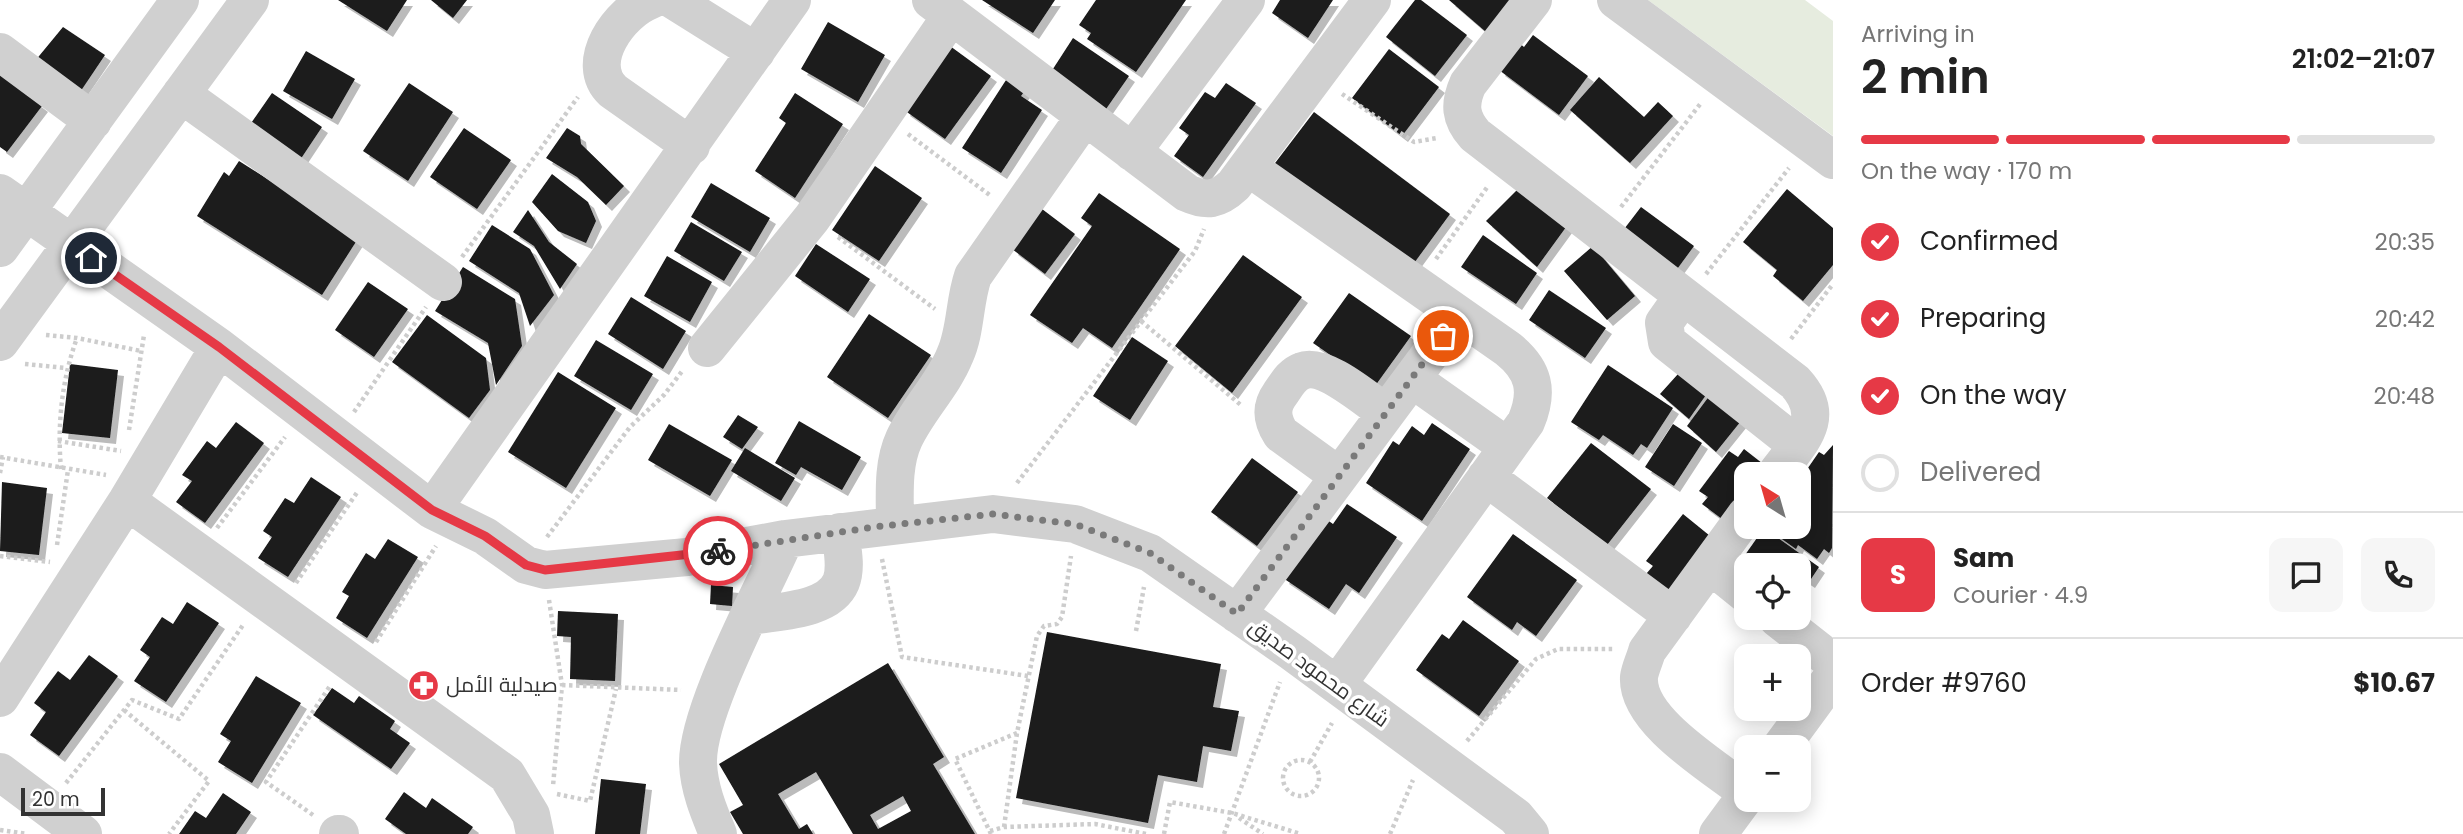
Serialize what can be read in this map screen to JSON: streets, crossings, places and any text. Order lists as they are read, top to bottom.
{
  "streets": {
    "street": ["شارع محمود صديق"]
  },
  "places": {
    "pharmacy": ["صيدلية الأمل"]
  },
  "scale_bar": "20 m",
  "north": "top left",
  "page": {
    "heading": ["2 min", "Arriving in", "21:02–21:07"],
    "panel": [
      "Sam",
      "Courier · 4.9",
      "Order #9760",
      "$10.67"
    ],
    "bar": "On the way · 170 m",
    "list": [
      ["Confirmed", "20:35"],
      ["Preparing", "20:42"],
      ["On the way", "20:48"],
      "Delivered"
    ],
    "map_buttons": ["+", "−"],
    "round": "S",
    "scale": "20 m"
  }
}
